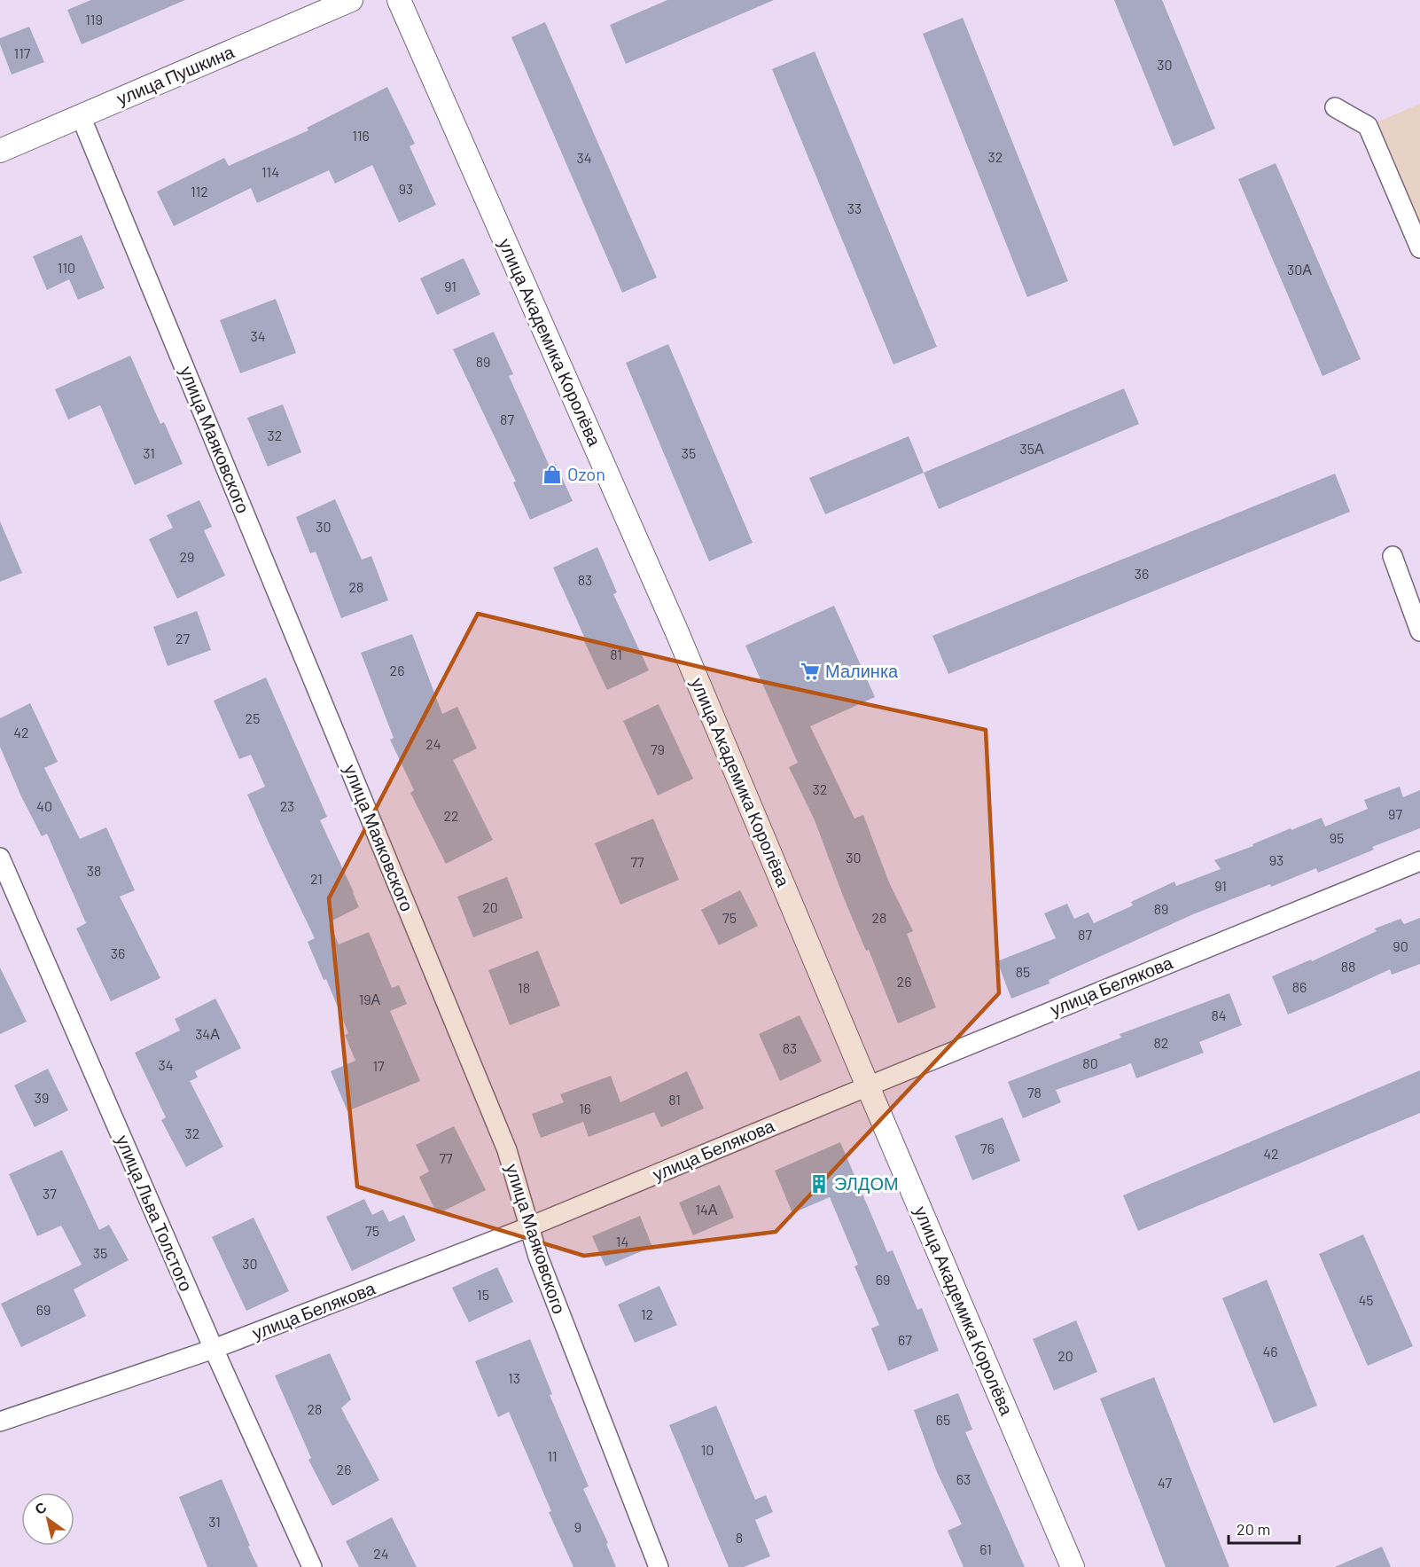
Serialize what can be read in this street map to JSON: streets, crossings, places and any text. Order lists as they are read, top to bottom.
{
  "streets": {
    "street": [
      "улица Пушкина",
      "улица Академика Королёва",
      "улица Маяковского",
      "улица Белякова",
      "улица Льва Толстого"
    ]
  },
  "crossings": [
    ["улица Пушкина", "улица Маяковского"],
    ["улица Академика Королёва", "улица Белякова"],
    ["улица Маяковского", "улица Белякова"],
    ["улица Белякова", "улица Льва Толстого"]
  ],
  "places": {
    "shop": ["Ozon"],
    "supermarket": ["Малинка"],
    "building": ["ЭЛДОМ"]
  },
  "house_numbers": [
    "119",
    "117",
    "30",
    "116",
    "32",
    "34",
    "114",
    "93",
    "112",
    "33",
    "110",
    "30А",
    "91",
    "34",
    "89",
    "87",
    "32",
    "35А",
    "31",
    "35",
    "30",
    "29",
    "36",
    "83",
    "28",
    "27",
    "81",
    "26",
    "25",
    "42",
    "24",
    "79",
    "32",
    "40",
    "23",
    "97",
    "22",
    "95",
    "30",
    "93",
    "77",
    "38",
    "21",
    "91",
    "20",
    "89",
    "75",
    "28",
    "87",
    "90",
    "36",
    "88",
    "85",
    "26",
    "86",
    "18",
    "19А",
    "84",
    "34А",
    "82",
    "83",
    "80",
    "34",
    "17",
    "78",
    "39",
    "81",
    "16",
    "32",
    "76",
    "42",
    "77",
    "37",
    "14А",
    "75",
    "14",
    "35",
    "30",
    "69",
    "15",
    "45",
    "69",
    "12",
    "67",
    "46",
    "20",
    "13",
    "28",
    "65",
    "10",
    "11",
    "26",
    "63",
    "47",
    "31",
    "9",
    "8",
    "61",
    "24"
  ],
  "scale_bar": "20 m",
  "north": "top left"
}
